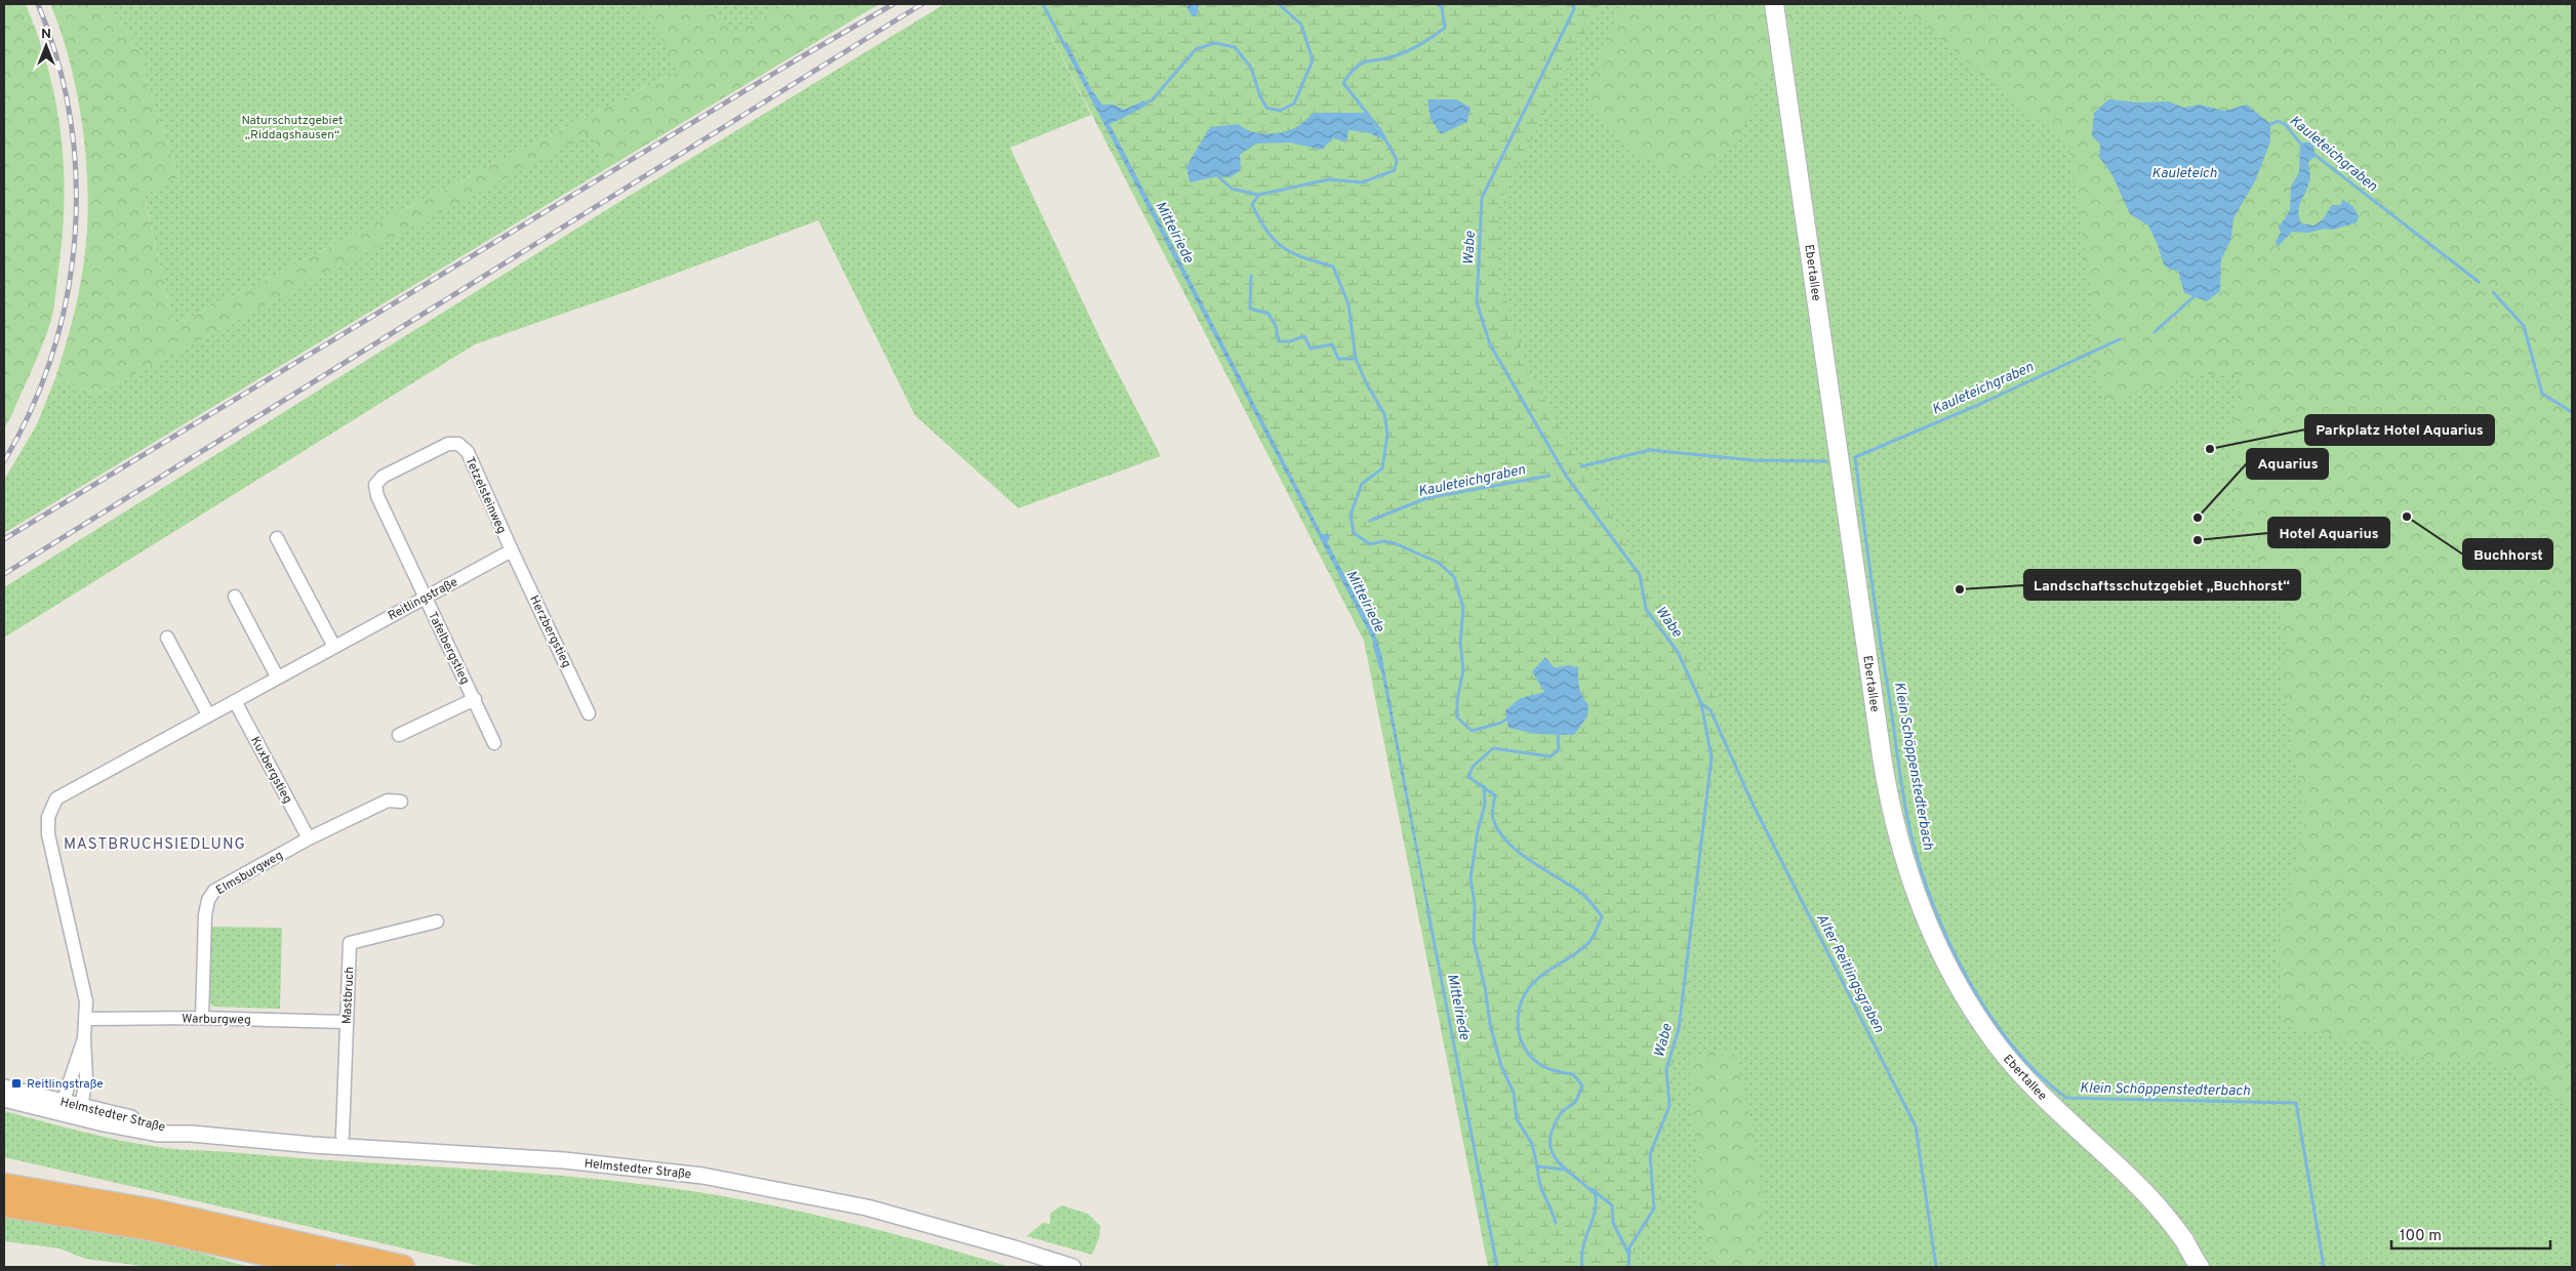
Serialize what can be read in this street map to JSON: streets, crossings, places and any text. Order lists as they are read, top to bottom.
{
  "streets": {
    "main road": ["Ebertallee"],
    "street": [
      "Tetzelsteinweg",
      "Reitlingstraße",
      "Herzbergstieg",
      "Tafelbergstieg",
      "Kuxbergstieg",
      "Elmsburgweg",
      "Mastbruch",
      "Warburgweg",
      "Helmstedter Straße"
    ]
  },
  "crossings": [
    ["Tetzelsteinweg", "Reitlingstraße"],
    ["Tetzelsteinweg", "Herzbergstieg"],
    ["Tetzelsteinweg", "Tafelbergstieg"],
    ["Reitlingstraße", "Herzbergstieg"],
    ["Reitlingstraße", "Tafelbergstieg"],
    ["Reitlingstraße", "Kuxbergstieg"],
    ["Reitlingstraße", "Warburgweg"],
    ["Reitlingstraße", "Helmstedter Straße"],
    ["Kuxbergstieg", "Elmsburgweg"],
    ["Elmsburgweg", "Warburgweg"],
    ["Mastbruch", "Warburgweg"]
  ],
  "districts": ["MASTBRUCHSIEDLUNG"],
  "water": [
    "Kauleteichgraben",
    "Kauleteich",
    "Mittelriede",
    "Wabe",
    "Klein Schöppenstedterbach",
    "Alter Reitlingsgraben"
  ],
  "parks": ["Naturschutzgebiet „Riddagshausen“"],
  "places": {
    "other": [
      "Parkplatz Hotel Aquarius",
      "Buchhorst",
      "Aquarius",
      "Hotel Aquarius",
      "Landschaftsschutzgebiet „Buchhorst“"
    ],
    "transit": ["Reitlingstraße"]
  },
  "scale_bar": "100 m",
  "north": "top"
}
